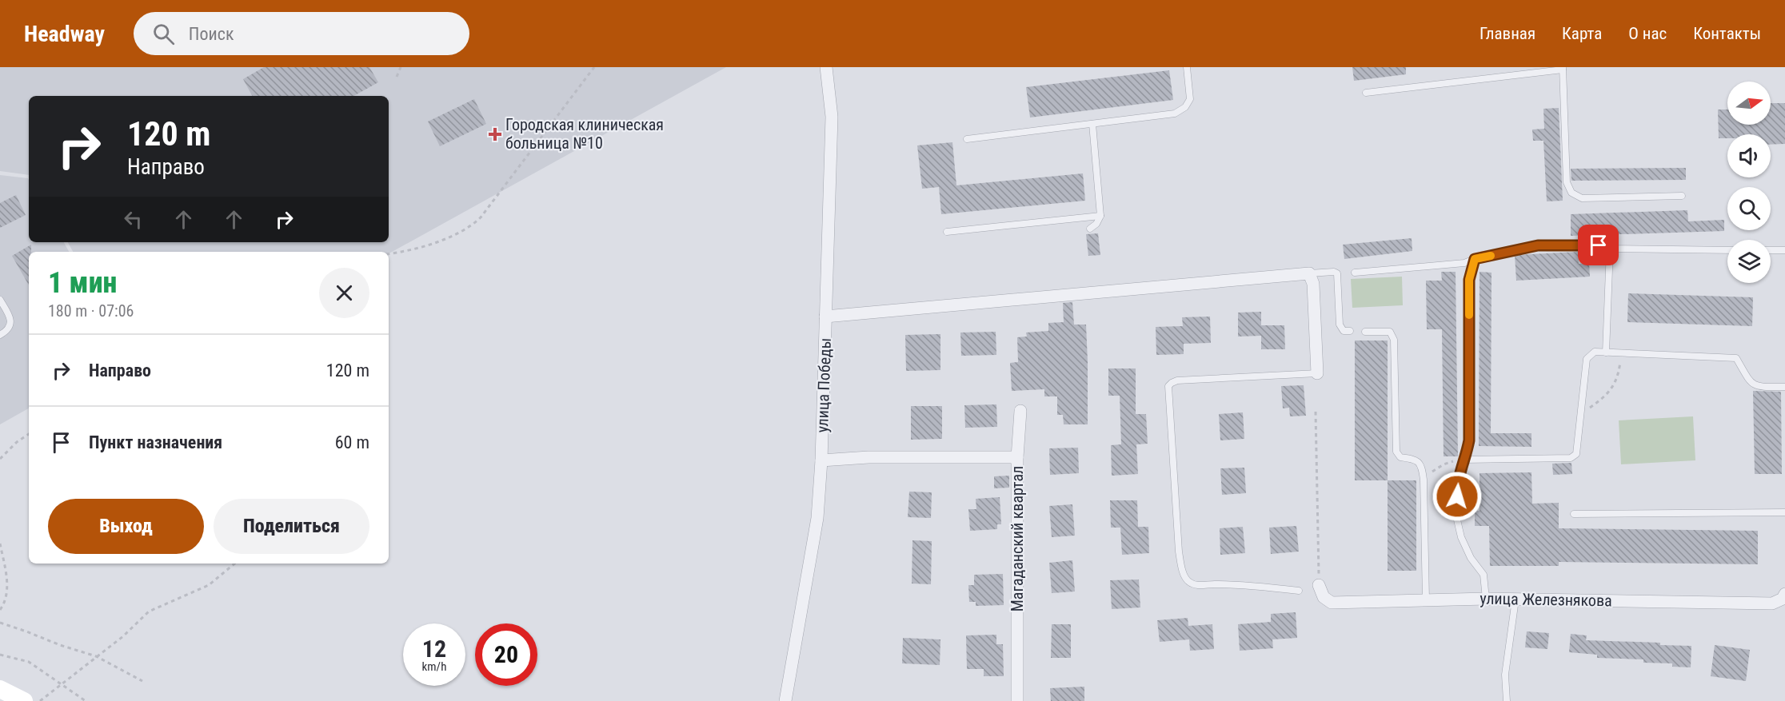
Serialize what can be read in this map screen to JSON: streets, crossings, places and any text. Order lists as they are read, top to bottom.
{
  "streets": {
    "street": ["улица Победы", "Магаданский квартал", "улица Железнякова"]
  },
  "crossings": [
    ["улица Победы", "Магаданский квартал"]
  ],
  "places": {
    "health": ["Городская клиническая больница №10"]
  },
  "north": "right",
  "page": {
    "header": "Headway",
    "search": "Поиск",
    "nav": [
      "Главная",
      "Карта",
      "О нас",
      "Контакты"
    ],
    "turn": ["120 m", "Направо"],
    "heading": ["1 мин", "180 m · 07:06"],
    "list": [
      {
        "name": "Направо",
        "value": "120 m"
      },
      {
        "name": "Пункт назначения",
        "value": "60 m"
      }
    ],
    "buttons": ["Выход", "Поделиться"],
    "speed": "12 km/h",
    "limit": "20"
  }
}
